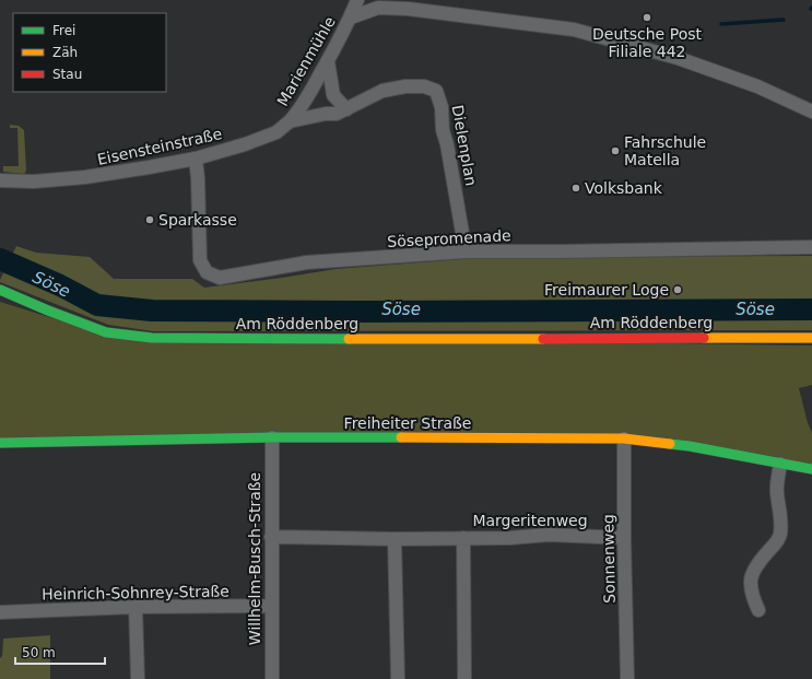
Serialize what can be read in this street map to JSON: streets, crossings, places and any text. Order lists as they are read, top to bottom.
{
  "streets": {
    "main road": ["Am Röddenberg", "Freiheiter Straße"],
    "street": [
      "Marienmühle",
      "Dielenplan",
      "Eisensteinstraße",
      "Sösepromenade",
      "Margeritenweg",
      "Willhelm-Busch-Straße",
      "Sonnenweg",
      "Heinrich-Sohnrey-Straße"
    ]
  },
  "crossings": [
    ["Marienmühle", "Eisensteinstraße"],
    ["Dielenplan", "Eisensteinstraße"],
    ["Dielenplan", "Sösepromenade"],
    ["Eisensteinstraße", "Sösepromenade"],
    ["Freiheiter Straße", "Willhelm-Busch-Straße"],
    ["Freiheiter Straße", "Sonnenweg"],
    ["Margeritenweg", "Willhelm-Busch-Straße"],
    ["Margeritenweg", "Sonnenweg"],
    ["Willhelm-Busch-Straße", "Heinrich-Sohnrey-Straße"]
  ],
  "water": ["Söse"],
  "places": [
    "Deutsche Post Filiale 442",
    "Fahrschule Matella",
    "Volksbank",
    "Sparkasse",
    "Freimaurer Loge"
  ],
  "legend": ["Frei", "Zäh", "Stau"],
  "scale_bar": "50 m"
}
